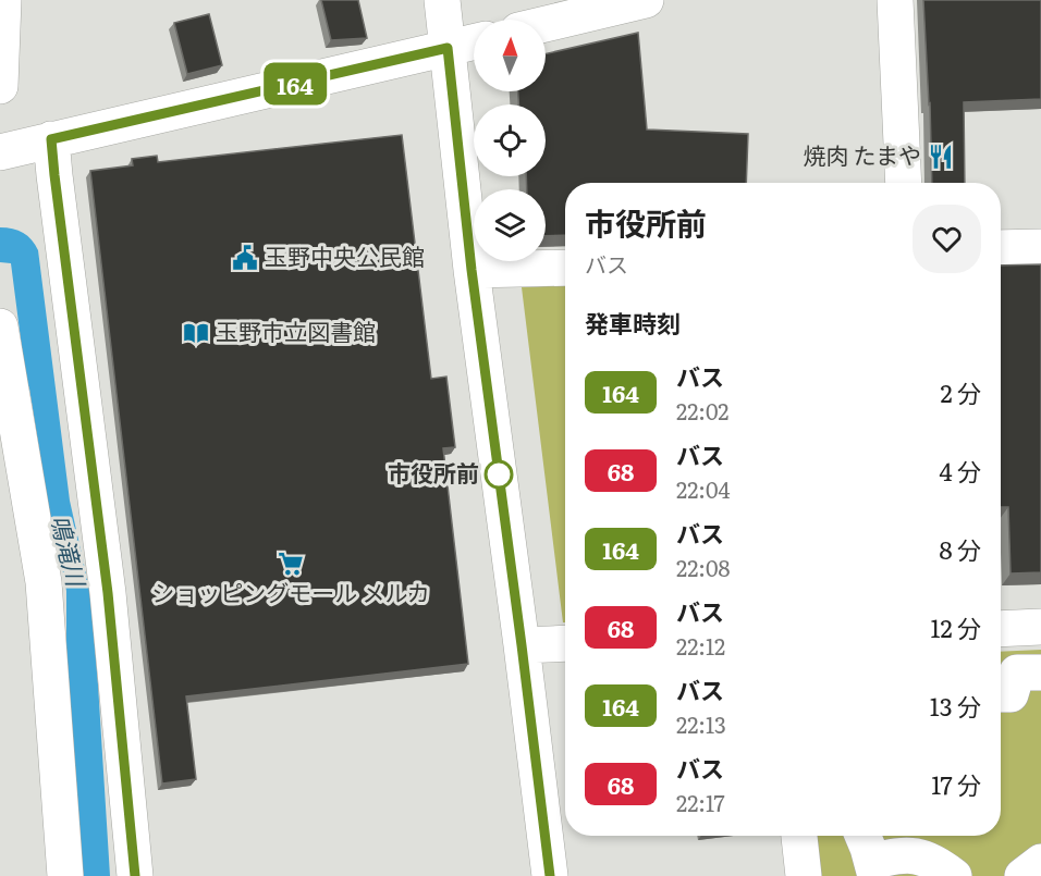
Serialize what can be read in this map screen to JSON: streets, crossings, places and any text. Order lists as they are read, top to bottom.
{
  "water": ["鳴滝川"],
  "places": {
    "restaurant": ["焼肉 たまや"],
    "public building": ["玉野中央公民館"],
    "library": ["玉野市立図書館"],
    "other": ["市役所前"],
    "supermarket": ["ショッピングモール メルカ"]
  },
  "lines": ["bus line 164"],
  "north": "top",
  "page": {
    "on_map": "164",
    "heading": [
      ["市役所前", "バス"],
      "発車時刻"
    ],
    "list": [
      {
        "mark": "164",
        "name": "バス",
        "note": "22:02",
        "value": "2 分"
      },
      {
        "mark": "68",
        "name": "バス",
        "note": "22:04",
        "value": "4 分"
      },
      {
        "mark": "164",
        "name": "バス",
        "note": "22:08",
        "value": "8 分"
      },
      {
        "mark": "68",
        "name": "バス",
        "note": "22:12",
        "value": "12 分"
      },
      {
        "mark": "164",
        "name": "バス",
        "note": "22:13",
        "value": "13 分"
      },
      {
        "mark": "68",
        "name": "バス",
        "note": "22:17",
        "value": "17 分"
      }
    ]
  }
}
